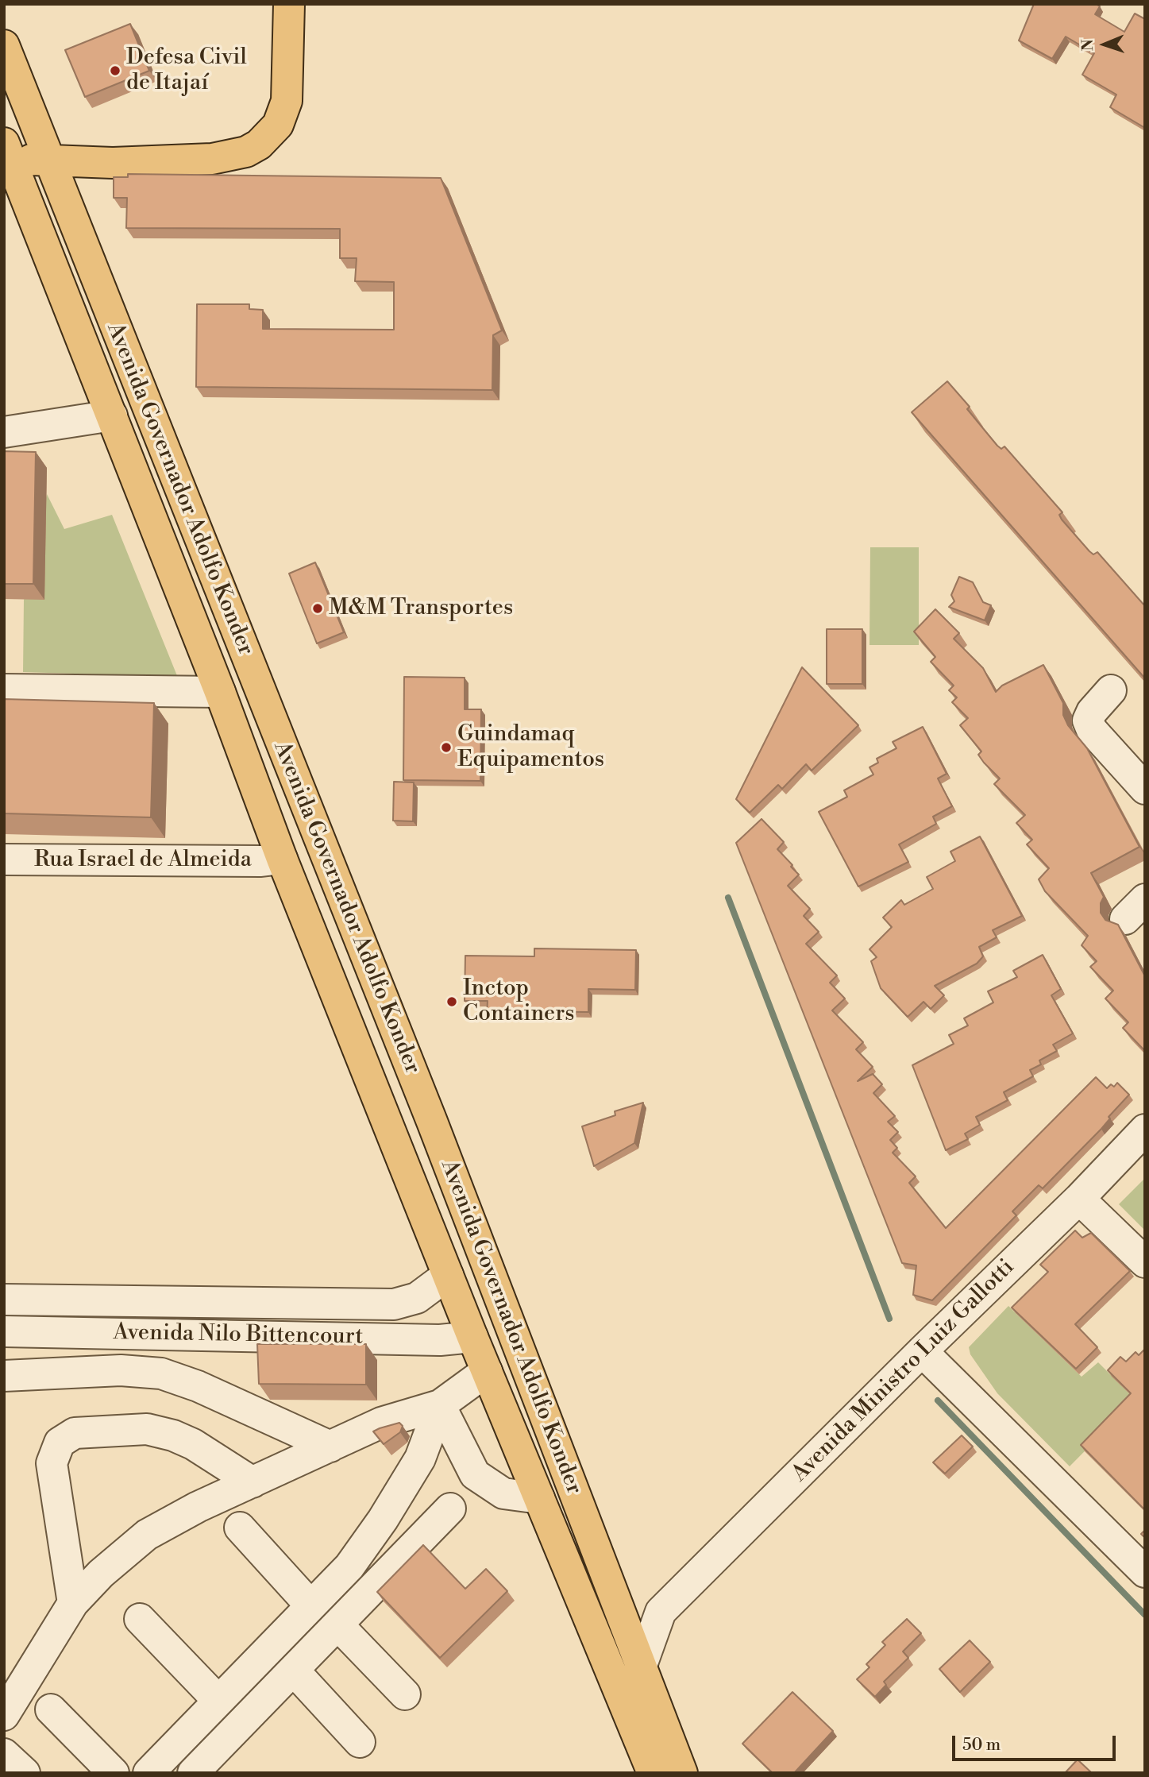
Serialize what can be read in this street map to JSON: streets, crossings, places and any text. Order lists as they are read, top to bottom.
{
  "streets": {
    "main road": ["Avenida Governador Adolfo Konder"],
    "street": ["Rua Israel de Almeida", "Avenida Nilo Bittencourt", "Avenida Ministro Luiz Gallotti"]
  },
  "crossings": [
    ["Avenida Governador Adolfo Konder", "Rua Israel de Almeida"],
    ["Avenida Governador Adolfo Konder", "Avenida Nilo Bittencourt"],
    ["Avenida Governador Adolfo Konder", "Avenida Ministro Luiz Gallotti"]
  ],
  "places": [
    "Defesa Civil de Itajaí",
    "M&M Transportes",
    "Guindamaq Equipamentos",
    "Inctop Containers"
  ],
  "scale_bar": "50 m",
  "north": "left"
}
